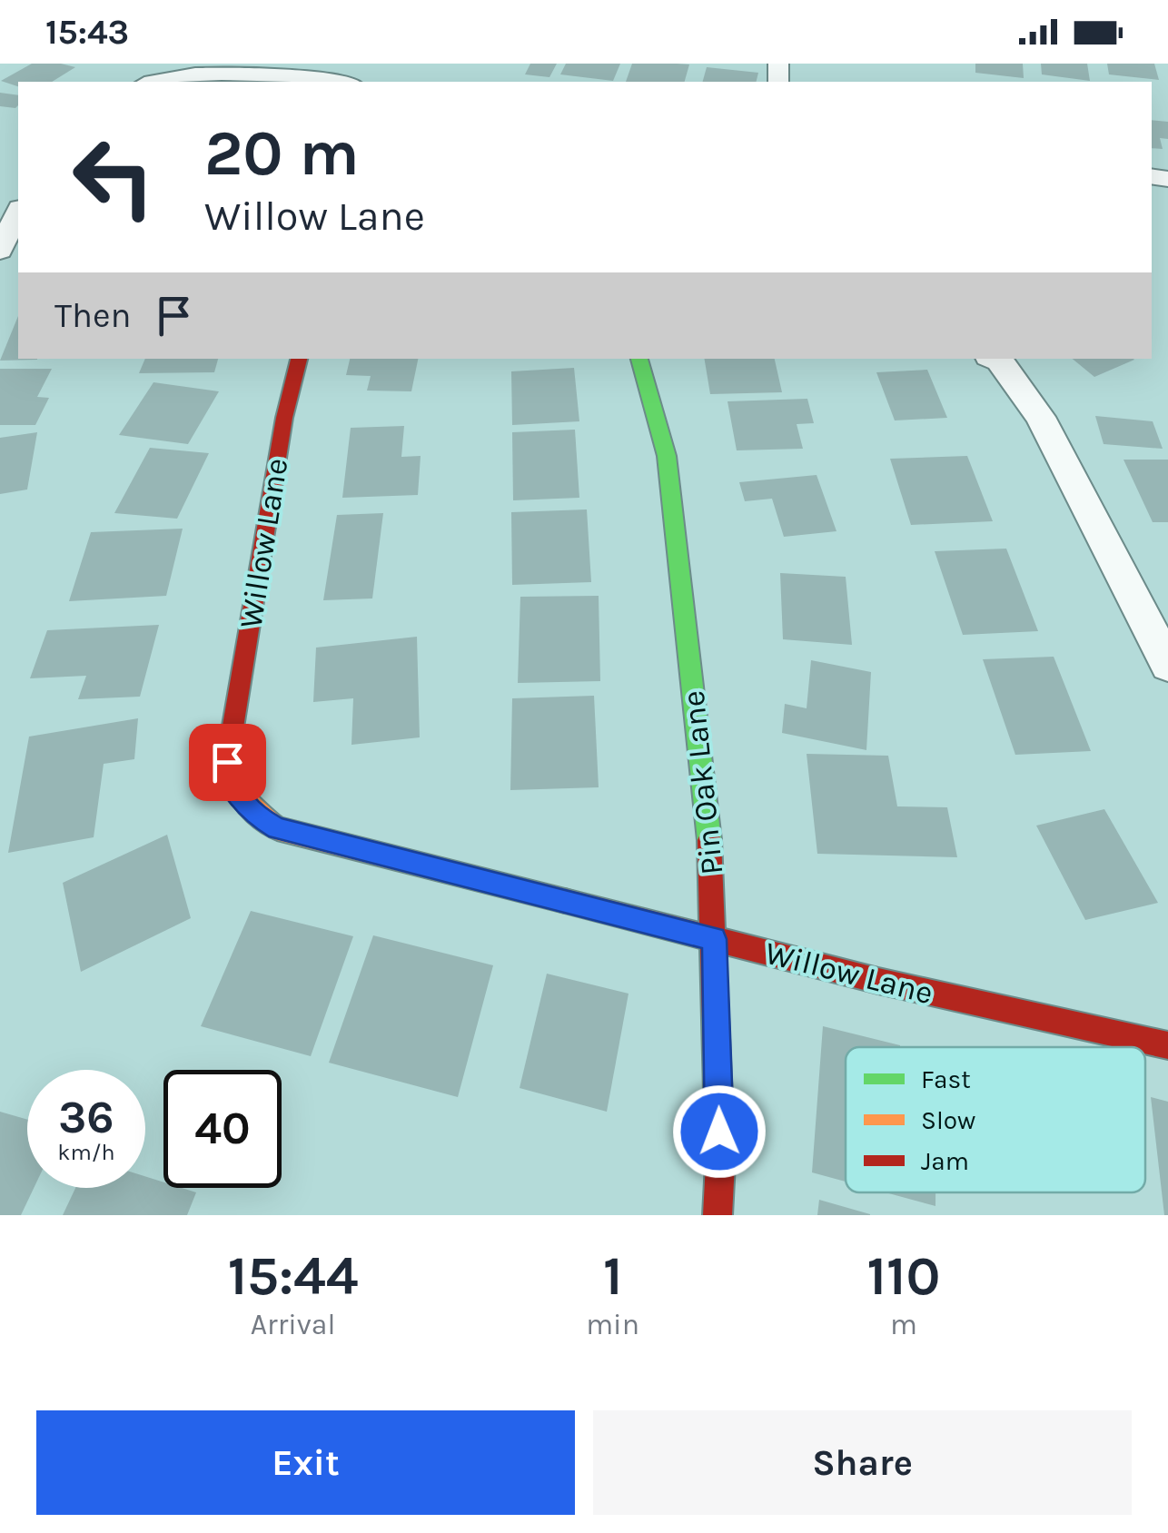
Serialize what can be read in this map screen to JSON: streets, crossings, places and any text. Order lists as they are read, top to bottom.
{
  "streets": {
    "street": ["Willow Lane", "Pin Oak Lane"]
  },
  "crossings": [
    ["Willow Lane", "Pin Oak Lane"]
  ],
  "legend": ["Fast", "Slow", "Jam"],
  "page": {
    "status": "15:43",
    "turn": ["20 m", "Willow Lane"],
    "then": "Then",
    "speed": "36 km/h",
    "limit": "40",
    "eta": [
      "15:44",
      "Arrival",
      "1",
      "min",
      "110",
      "m"
    ],
    "buttons": ["Exit", "Share"]
  }
}
